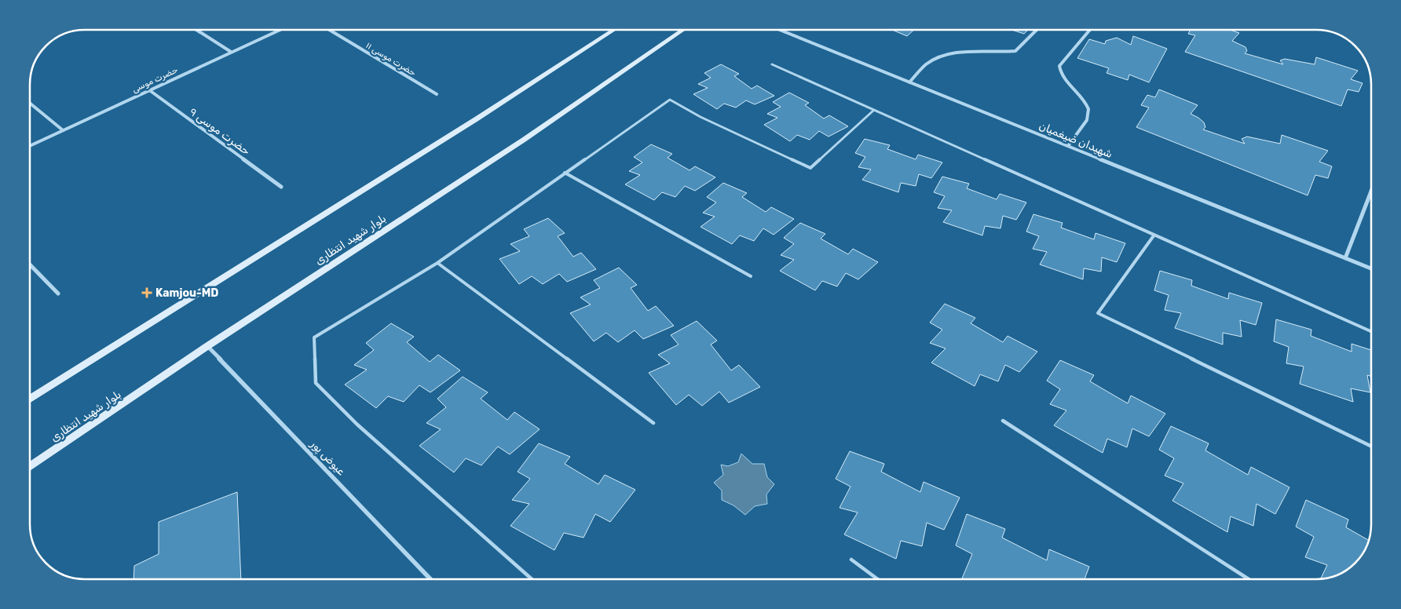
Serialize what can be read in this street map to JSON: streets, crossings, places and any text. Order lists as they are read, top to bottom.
{
  "streets": {
    "main road": ["بلوار شهید انتظاری"],
    "street": [
      "حضرت موسی ۱۱",
      "حضرت موسی",
      "حضرت موسی ۹",
      "شهیدان ضیغمیان",
      "عیوض پور"
    ]
  },
  "crossings": [
    ["حضرت موسی", "حضرت موسی ۹"],
    ["بلوار شهید انتظاری", "عیوض پور"]
  ],
  "places": {
    "health": ["Kamjou-MD"]
  }
}
